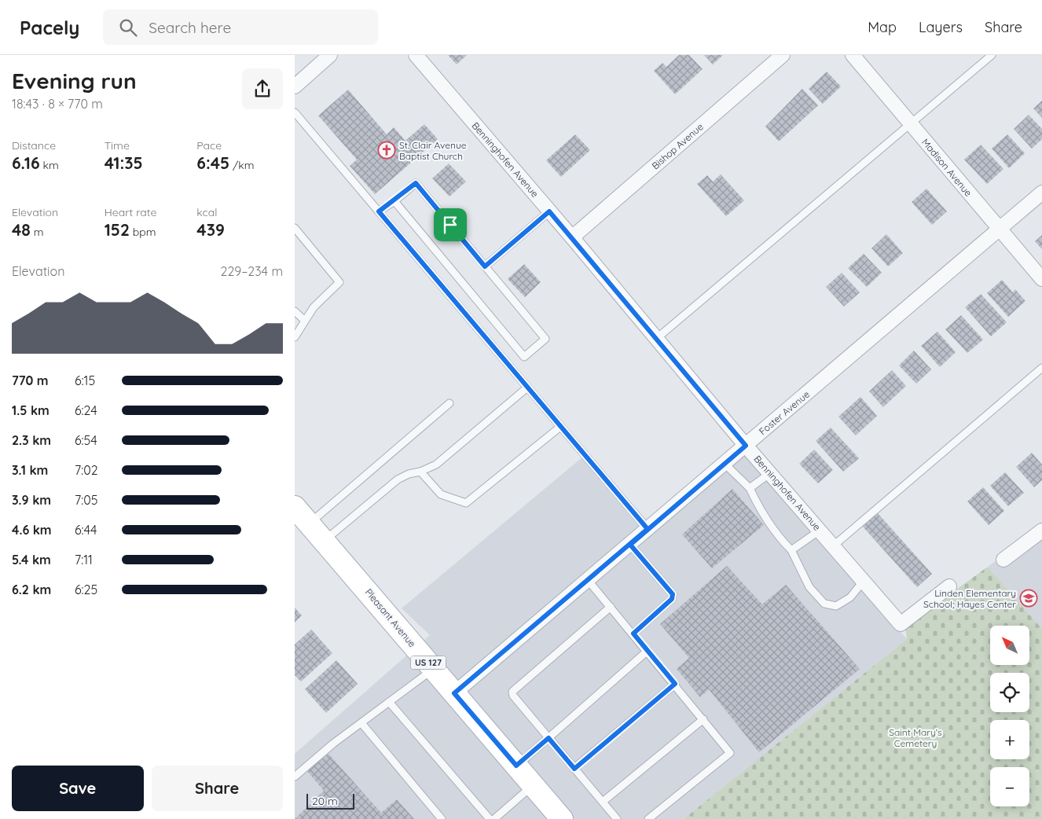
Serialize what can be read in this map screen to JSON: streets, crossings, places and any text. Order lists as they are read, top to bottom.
{
  "streets": {
    "main road": ["Pleasant Avenue", "US 127"],
    "street": [
      "Bishop Avenue",
      "Benninghofen Avenue",
      "Madison Avenue",
      "Foster Avenue"
    ]
  },
  "crossings": [
    ["Bishop Avenue", "Benninghofen Avenue"],
    ["Benninghofen Avenue", "Foster Avenue"],
    ["Madison Avenue", "Foster Avenue"],
    ["Foster Avenue", "Pleasant Avenue"]
  ],
  "parks": ["Saint Mary’s Cemetery"],
  "places": {
    "church": ["St. Clair Avenue Baptist Church"],
    "school or university": ["Linden Elementary School; Hayes Center"]
  },
  "scale_bar": "20 m",
  "north": "top left",
  "page": {
    "header": "Pacely",
    "search": "Search here",
    "nav": ["Map", "Layers", "Share"],
    "heading": ["Evening run", "18:43 · 8 × 770 m"],
    "stats": [
      ["Distance", "6.16 km"],
      ["Time", "41:35"],
      ["Pace", "6:45 /km"],
      ["Elevation", "48 m"],
      ["Heart rate", "152 bpm"],
      ["kcal", "439"]
    ],
    "chart": ["Elevation", "229–234 m"],
    "list": [
      {
        "name": "770 m",
        "note": "6:15"
      },
      {
        "name": "1.5 km",
        "note": "6:24"
      },
      {
        "name": "2.3 km",
        "note": "6:54"
      },
      {
        "name": "3.1 km",
        "note": "7:02"
      },
      {
        "name": "3.9 km",
        "note": "7:05"
      },
      {
        "name": "4.6 km",
        "note": "6:44"
      },
      {
        "name": "5.4 km",
        "note": "7:11"
      },
      {
        "name": "6.2 km",
        "note": "6:25"
      }
    ],
    "map_buttons": ["+", "−"],
    "buttons": ["Save", "Share"],
    "scale": "20 m"
  }
}
